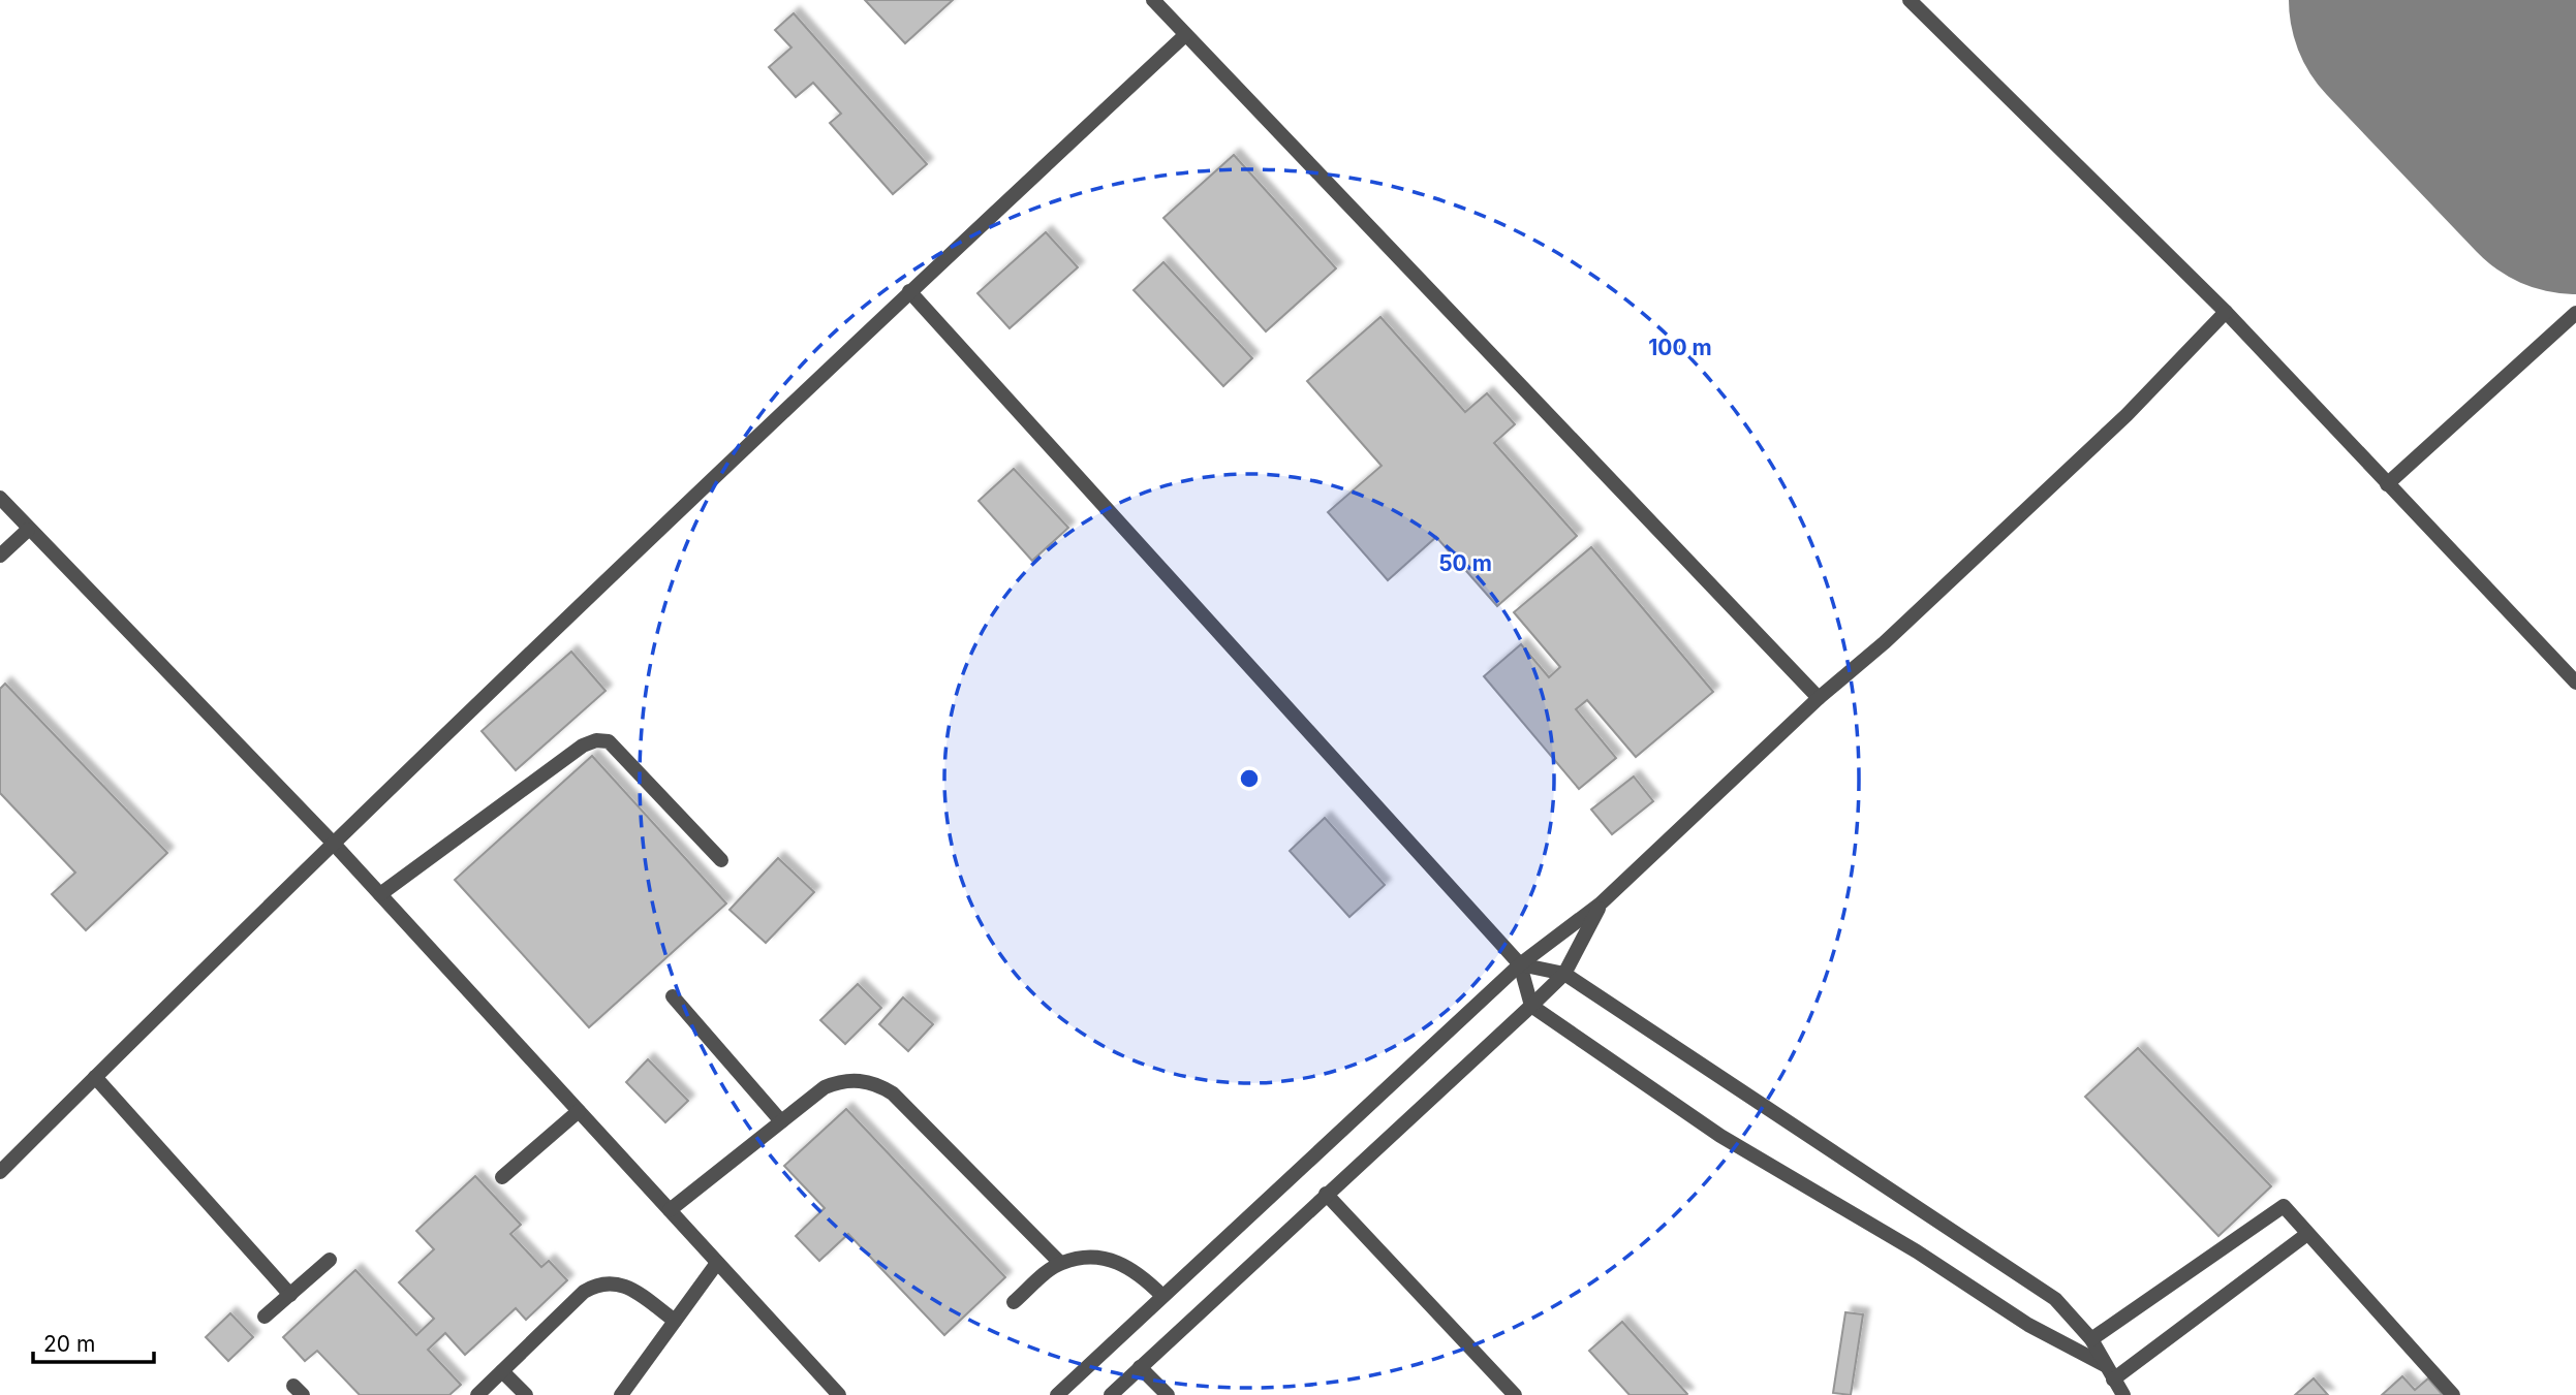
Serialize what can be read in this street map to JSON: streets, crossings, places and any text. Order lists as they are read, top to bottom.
{
  "scale_bar": "20 m",
  "rings": ["100 m", "50 m"]
}
